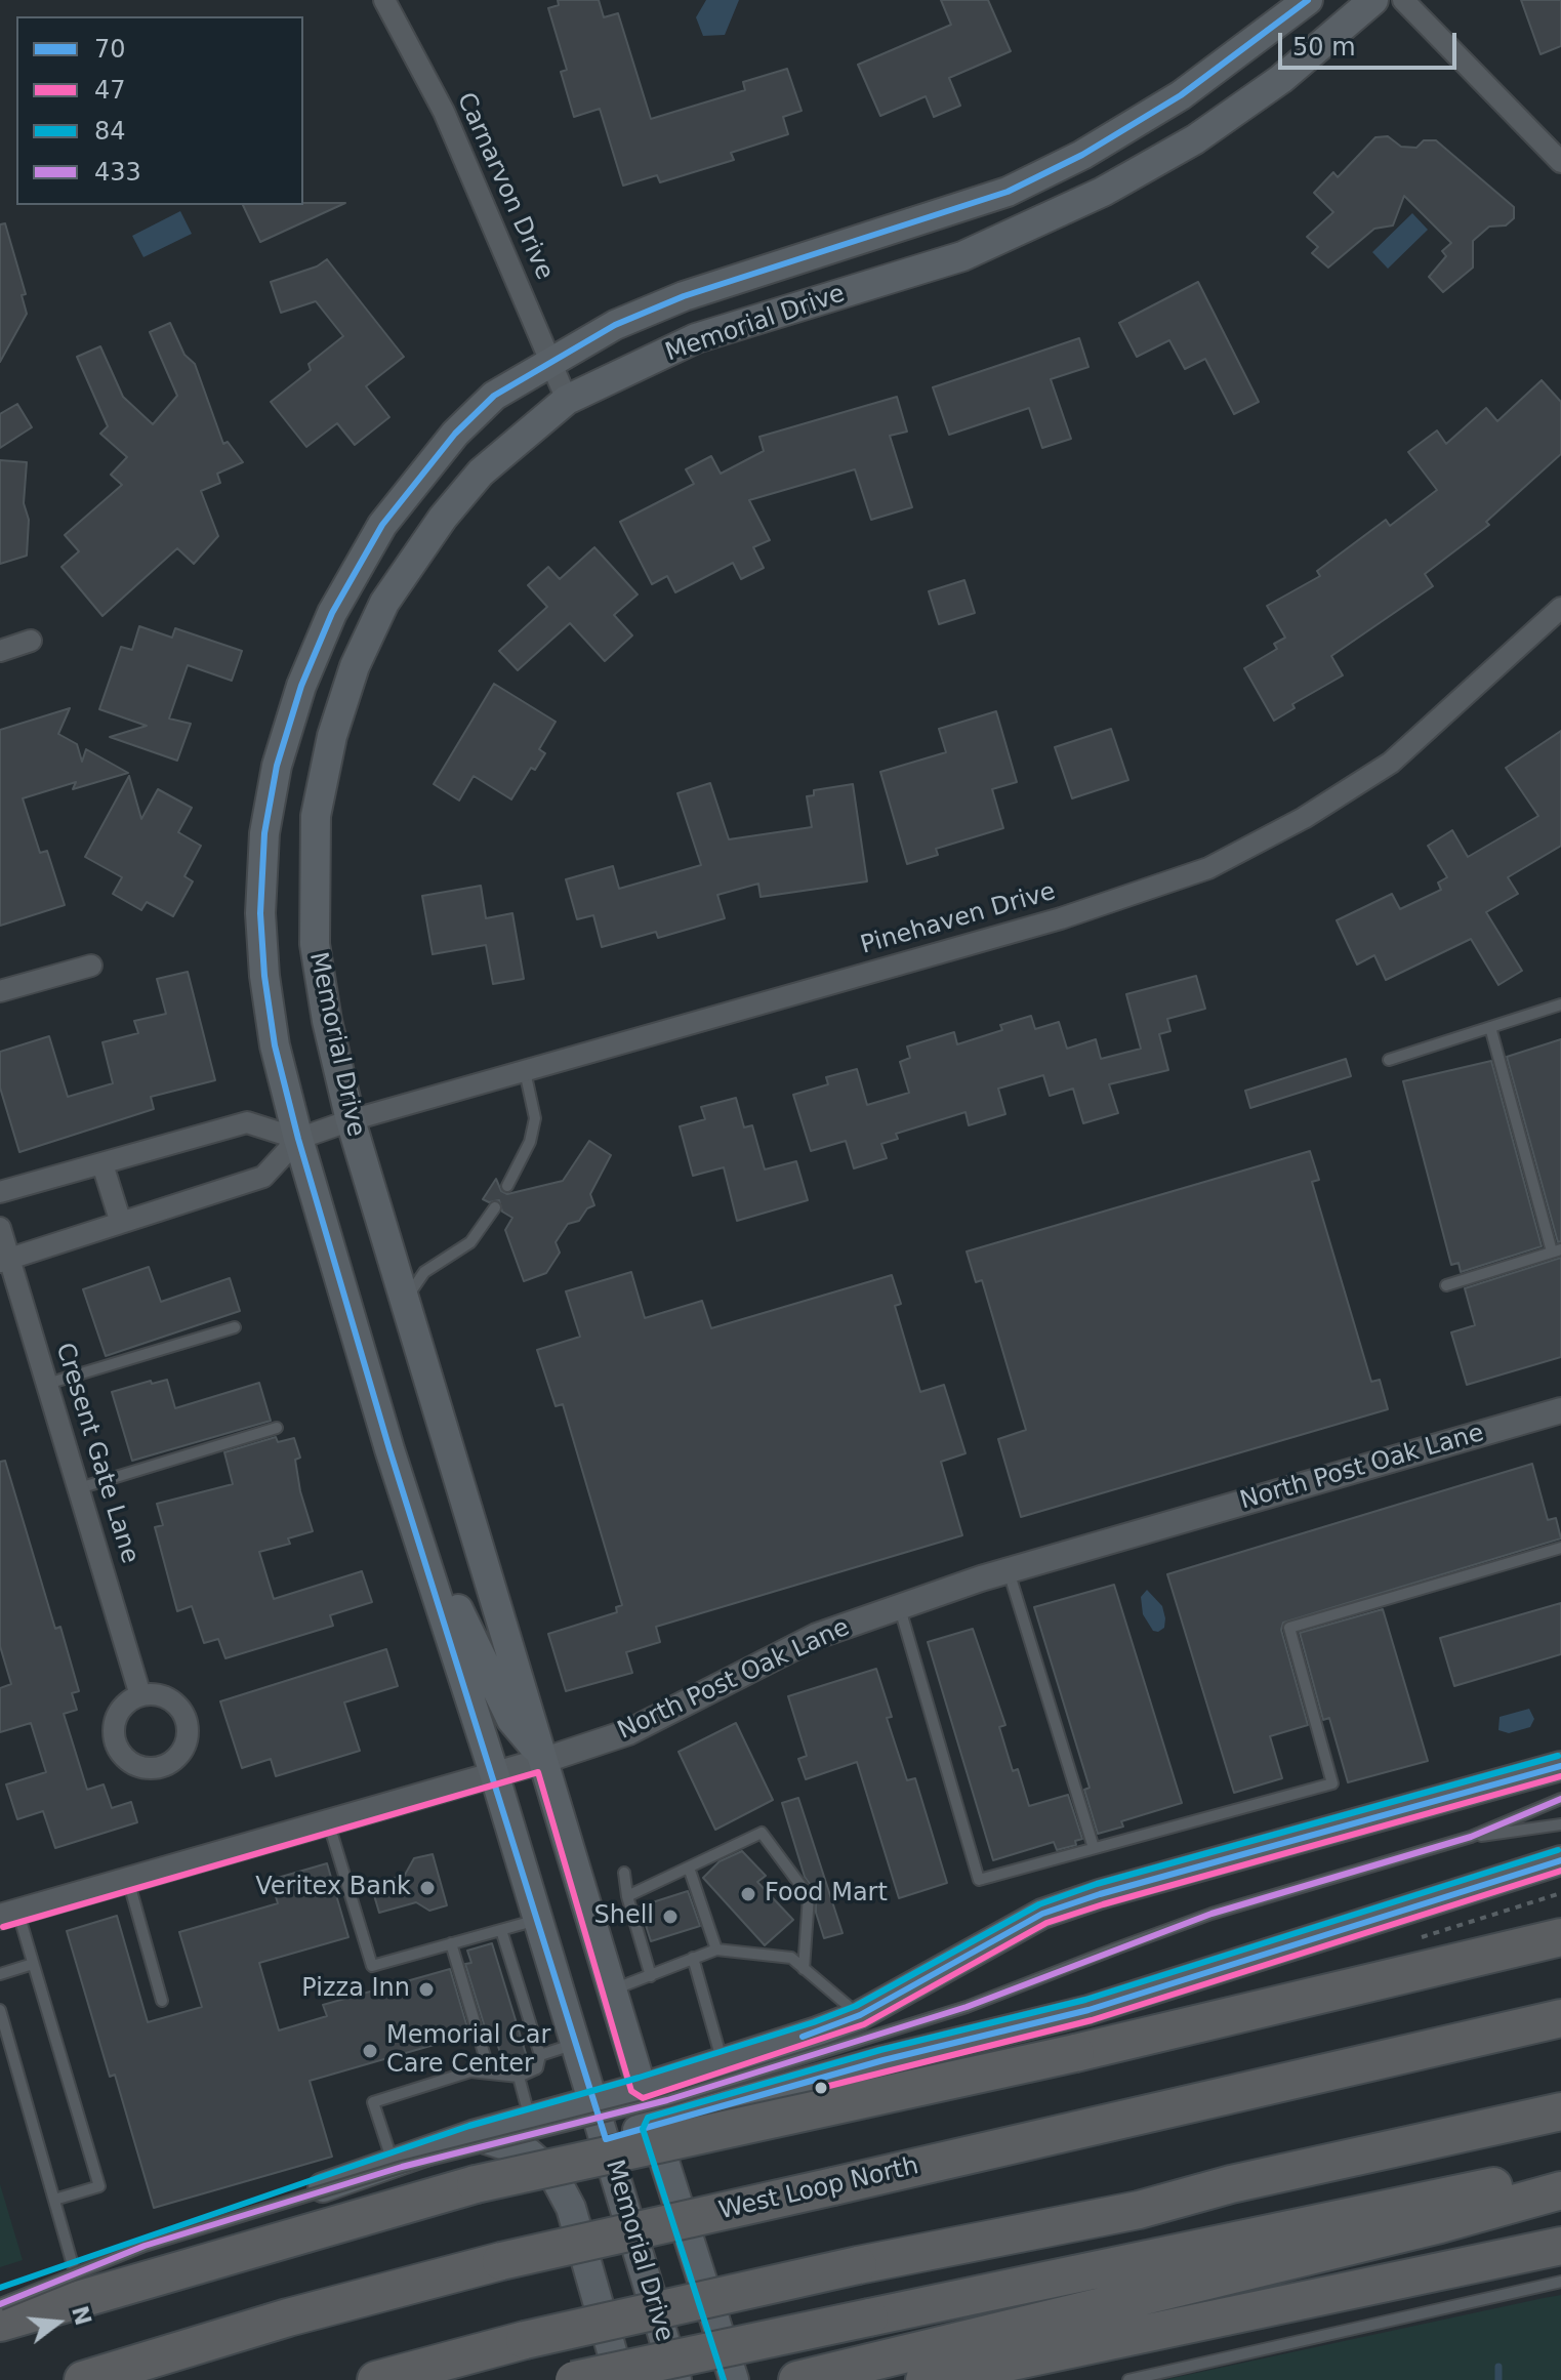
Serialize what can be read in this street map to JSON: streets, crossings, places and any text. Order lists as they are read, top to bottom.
{
  "streets": {
    "highway": ["West Loop North"],
    "main road": ["Memorial Drive"],
    "street": [
      "Carnarvon Drive",
      "Pinehaven Drive",
      "Cresent Gate Lane",
      "North Post Oak Lane"
    ]
  },
  "crossings": [
    ["Carnarvon Drive", "Memorial Drive"],
    ["Memorial Drive", "Pinehaven Drive"],
    ["Memorial Drive", "North Post Oak Lane"]
  ],
  "places": [
    "Veritex Bank",
    "Food Mart",
    "Shell",
    "Pizza Inn",
    "Memorial Car Care Center"
  ],
  "lines": [
    "transit line 70",
    "transit line 84",
    "transit line 47",
    "transit line 433"
  ],
  "legend": [
    "70",
    "47",
    "84",
    "433"
  ],
  "scale_bar": "50 m",
  "north": "right"
}
